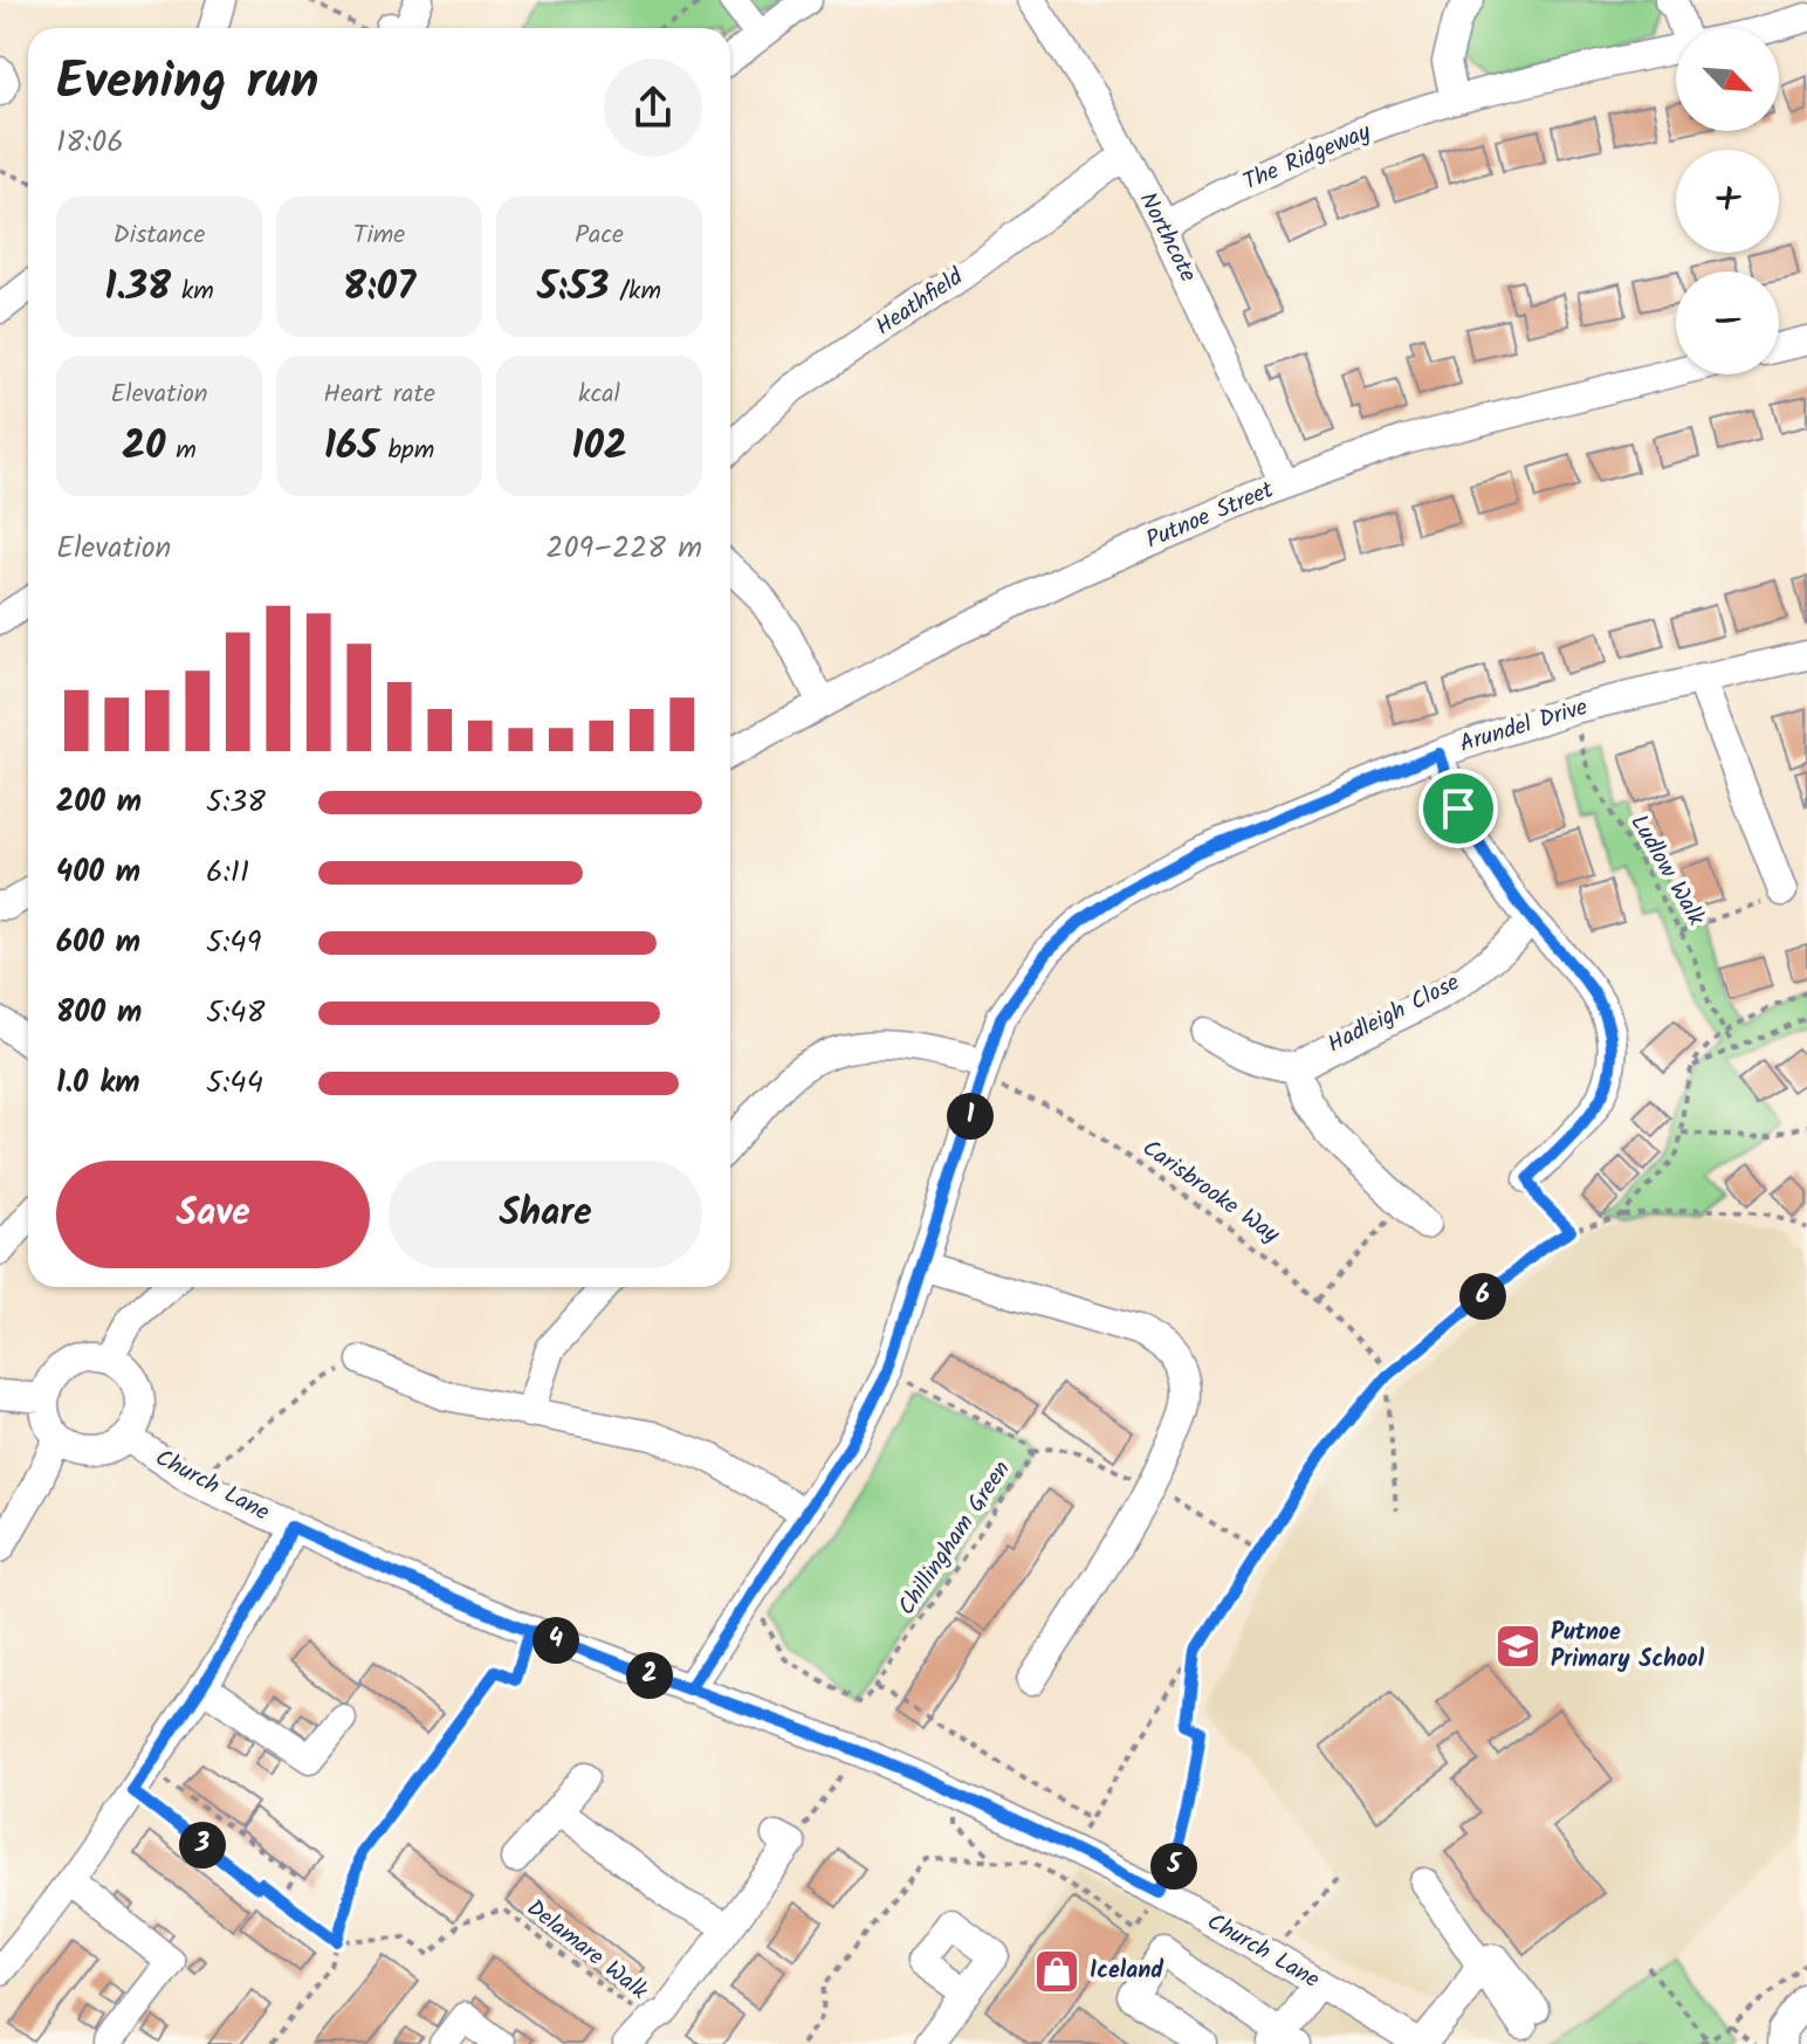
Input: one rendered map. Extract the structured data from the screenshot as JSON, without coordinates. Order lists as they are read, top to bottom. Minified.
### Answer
{"streets":{"street":["The Ridgeway","Northcote","Heathfield","Putnoe Street","Arundel Drive","Hadleigh Close","Church Lane"],"path":["Ludlow Walk","Carisbrooke Way","Chillingham Green","Delamare Walk"]},"crossings":[["The Ridgeway","Northcote"],["Northcote","Heathfield"],["Northcote","Putnoe Street"],["Arundel Drive","Ludlow Walk"],["Arundel Drive","Carisbrooke Way"],["Arundel Drive","Church Lane"],["Arundel Drive","Chillingham Green"]],"places":{"school or university":["Putnoe Primary School"],"shop":["Iceland"]},"north":"bottom right","page":{"map_buttons":["+","−"],"heading":["Evening run","18:06"],"stats":[["Distance","1.38 km"],["Time","8:07"],["Pace","5:53 /km"],["Elevation","20 m"],["Heart rate","165 bpm"],["kcal","102"]],"chart":["Elevation","209–228 m"],"list":[{"name":"200 m","note":"5:38"},{"name":"400 m","note":"6:11"},{"name":"600 m","note":"5:49"},{"name":"800 m","note":"5:48"},{"name":"1.0 km","note":"5:44"}],"pins":["1","6","4","2","3","5"],"buttons":["Save","Share"]}}
